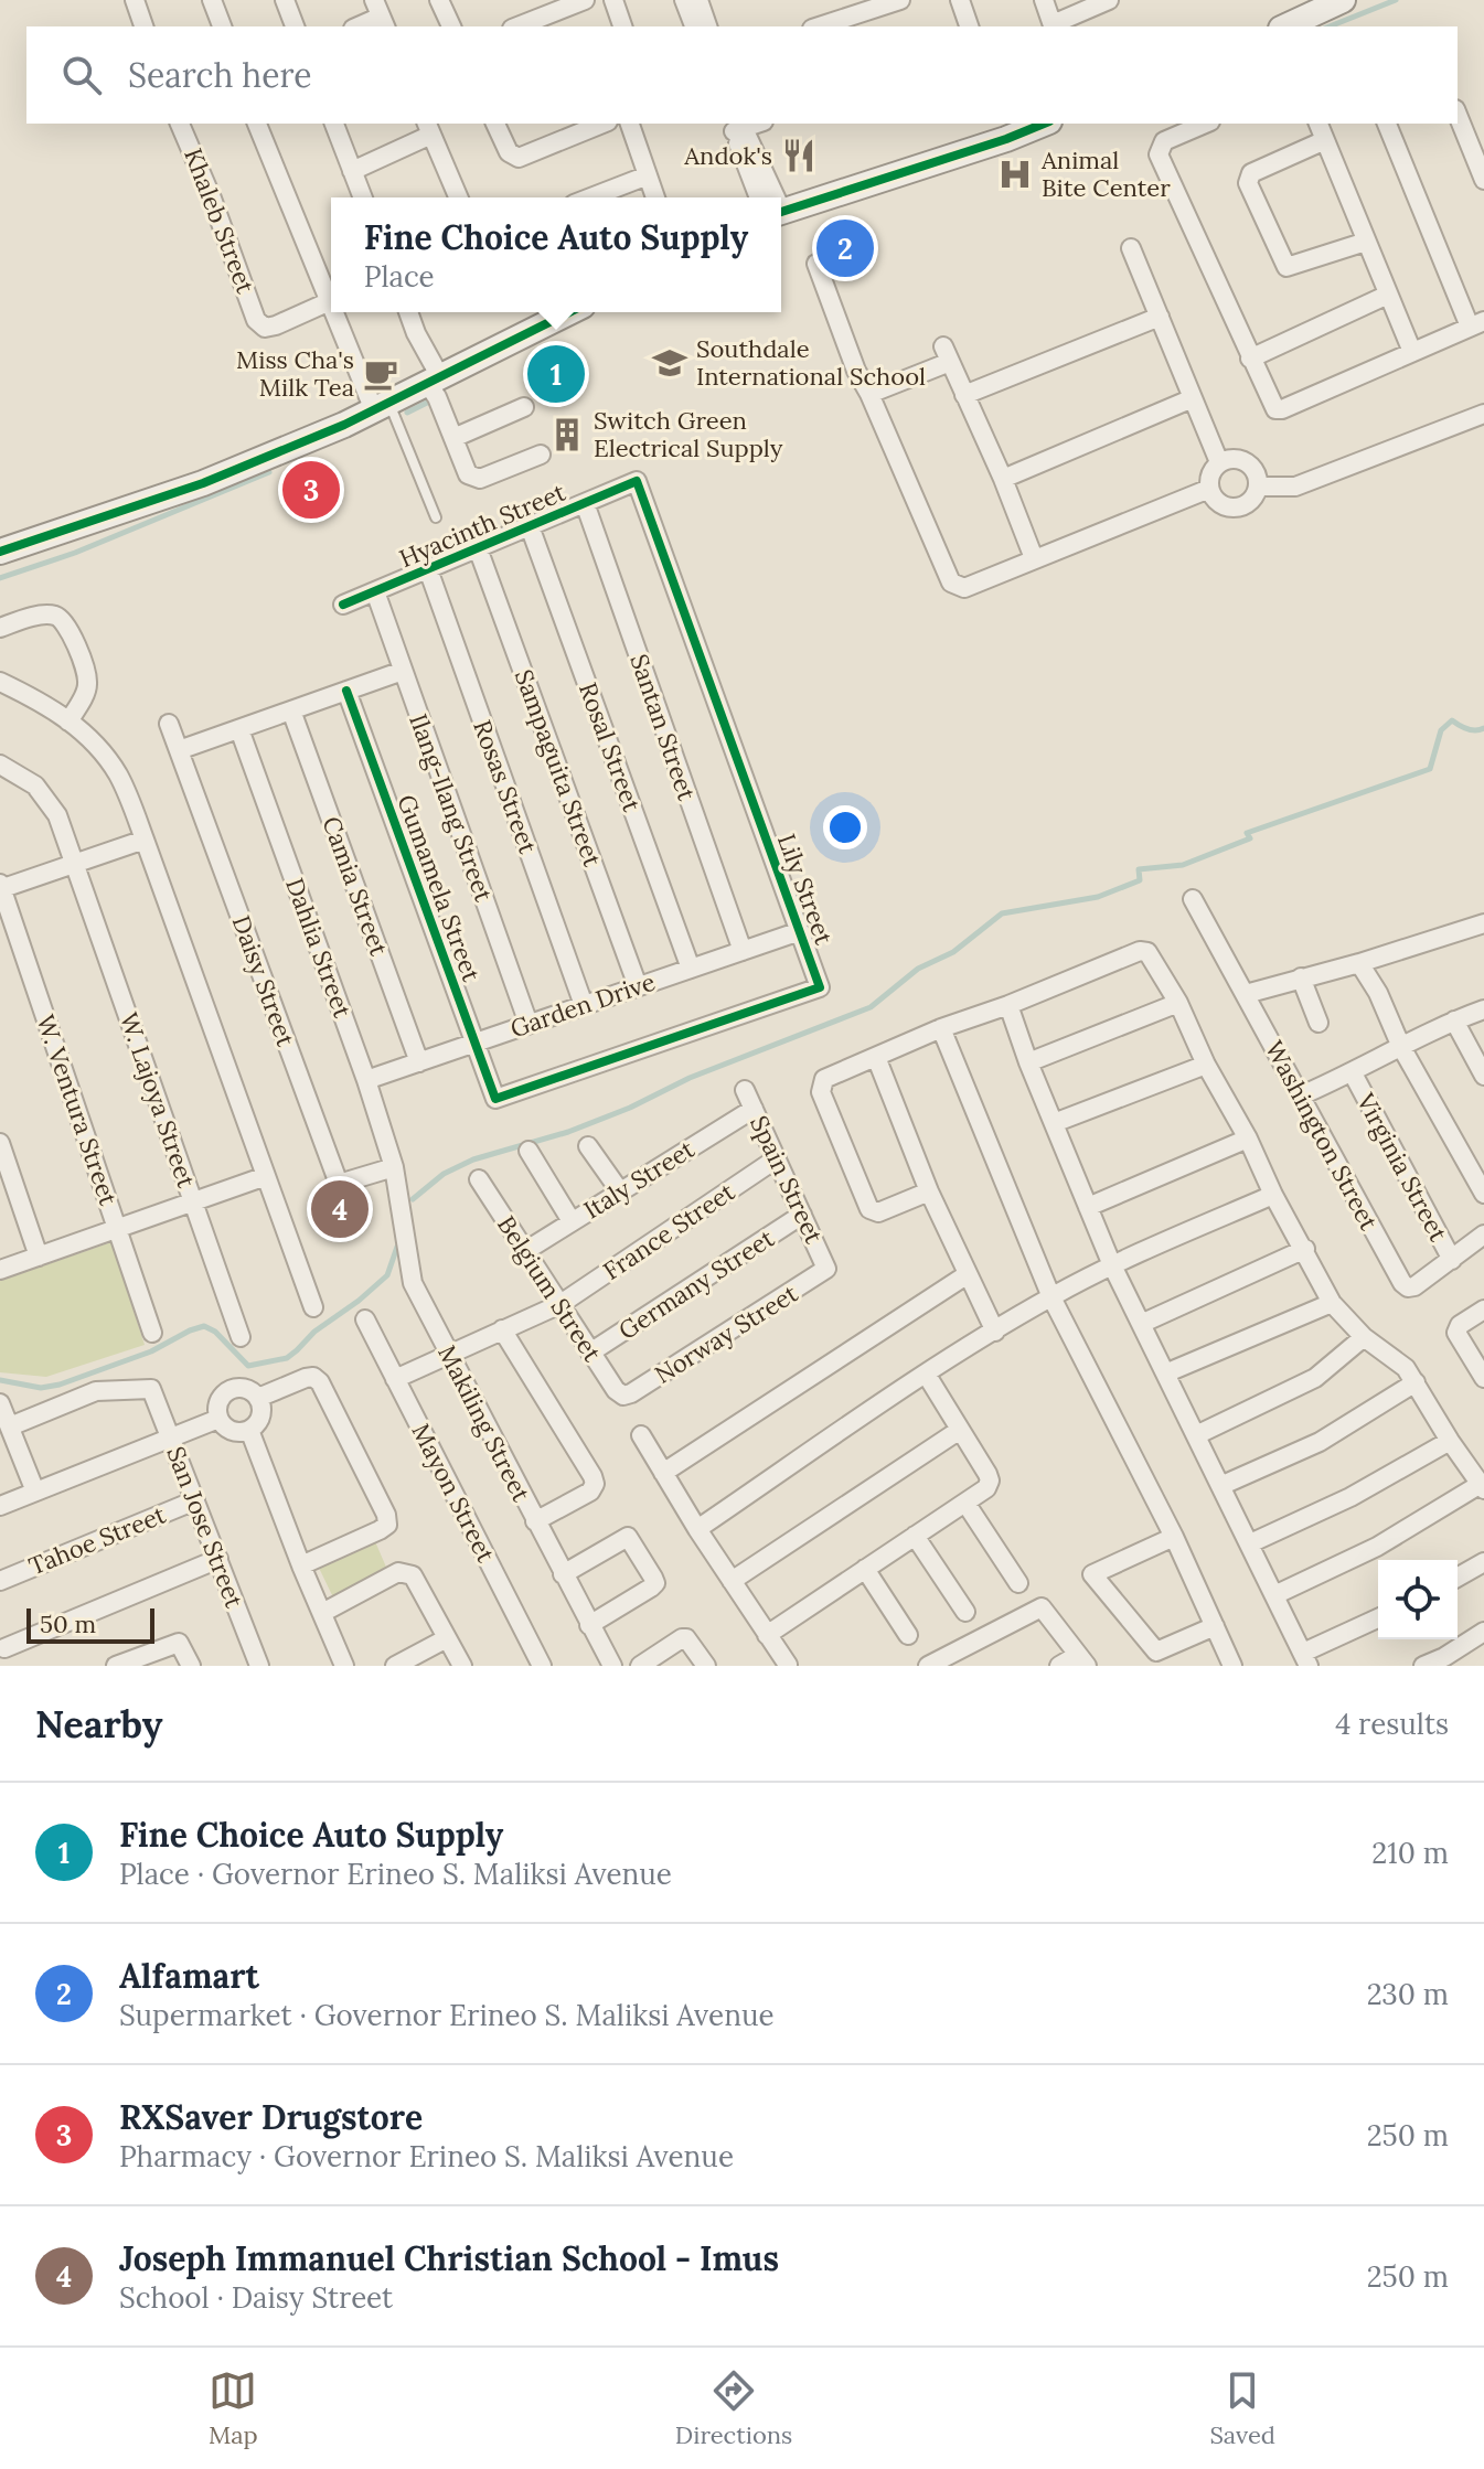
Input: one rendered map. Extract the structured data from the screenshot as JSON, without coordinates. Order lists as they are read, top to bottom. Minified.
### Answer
{"streets":{"street":["Khaleb Street","Hyacinth Street","Santan Street","Rosal Street","Sampaguita Street","Rosas Street","Ilang-Ilang Street","Camia Street","Gumamela Street","Lily Street","Dahlia Street","Daisy Street","Garden Drive","W. Lajoya Street","W. Ventura Street","Washington Street","Virginia Street","Italy Street","Spain Street","France Street","Germany Street","Belgium Street","Norway Street","Makiling Street","Mayon Street","San Jose Street","Tahoe Street"]},"crossings":[["Hyacinth Street","Santan Street"],["Hyacinth Street","Rosal Street"],["Hyacinth Street","Sampaguita Street"],["Hyacinth Street","Rosas Street"],["Hyacinth Street","Ilang-Ilang Street"],["Hyacinth Street","Lily Street"],["Santan Street","Garden Drive"],["Rosal Street","Garden Drive"],["Sampaguita Street","Garden Drive"],["Rosas Street","Garden Drive"],["Ilang-Ilang Street","Garden Drive"],["Camia Street","Garden Drive"],["Gumamela Street","Lily Street"],["Gumamela Street","Garden Drive"],["Lily Street","Garden Drive"],["Dahlia Street","Daisy Street"],["Dahlia Street","Garden Drive"],["Dahlia Street","Makiling Street"],["Daisy Street","Makiling Street"],["Washington Street","Virginia Street"],["Italy Street","Spain Street"],["Italy Street","Belgium Street"],["Spain Street","France Street"],["Spain Street","Germany Street"],["Spain Street","Norway Street"],["France Street","Belgium Street"],["France Street","Makiling Street"],["France Street","Mayon Street"],["Germany Street","Belgium Street"],["Belgium Street","Norway Street"],["San Jose Street","Tahoe Street"]],"places":{"restaurant":["Andok's"],"hospital":["Animal Bite Center"],"school or university":["Southdale International School"],"cafe":["Miss Cha's Milk Tea"],"building":["Switch Green Electrical Supply"]},"scale_bar":"50 m","page":{"search":"Search here","popup":["Fine Choice Auto Supply","Place"],"pins":["2","1","3","4"],"scale":"50 m","heading":["Nearby","4 results"],"list":[{"mark":"1","name":"Fine Choice Auto Supply","note":"Place · Governor Erineo S. Maliksi Avenue","value":"210 m"},{"mark":"2","name":"Alfamart","note":"Supermarket · Governor Erineo S. Maliksi Avenue","value":"230 m"},{"mark":"3","name":"RXSaver Drugstore","note":"Pharmacy · Governor Erineo S. Maliksi Avenue","value":"250 m"},{"mark":"4","name":"Joseph Immanuel Christian School - Imus","note":"School · Daisy Street","value":"250 m"}],"nav":["Map","Directions","Saved"]}}
